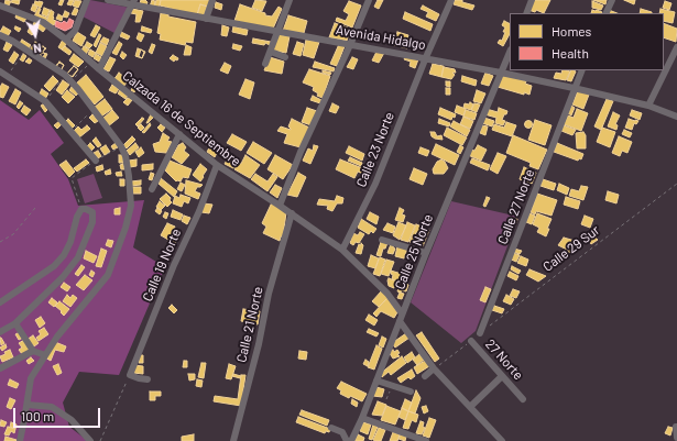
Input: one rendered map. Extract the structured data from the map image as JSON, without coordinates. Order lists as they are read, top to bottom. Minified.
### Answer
{"streets":{"street":["Avenida Hidalgo","Calzada 16 de Septiembre","Calle 23 Norte","Calle 27 Norte","Calle 25 Norte","Calle 19 Norte","Calle 21 Norte","27 Norte"],"path":["Calle 29 Sur"]},"crossings":[["Avenida Hidalgo","Calle 23 Norte"],["Avenida Hidalgo","Calle 27 Norte"],["Avenida Hidalgo","Calle 25 Norte"],["Calzada 16 de Septiembre","Calle 23 Norte"],["Calzada 16 de Septiembre","Calle 25 Norte"],["Calzada 16 de Septiembre","Calle 19 Norte"],["Calzada 16 de Septiembre","Calle 21 Norte"],["Calzada 16 de Septiembre","27 Norte"],["Calle 27 Norte","Calle 29 Sur"]],"legend":["Homes","Health"],"scale_bar":"100 m","north":"bottom"}
